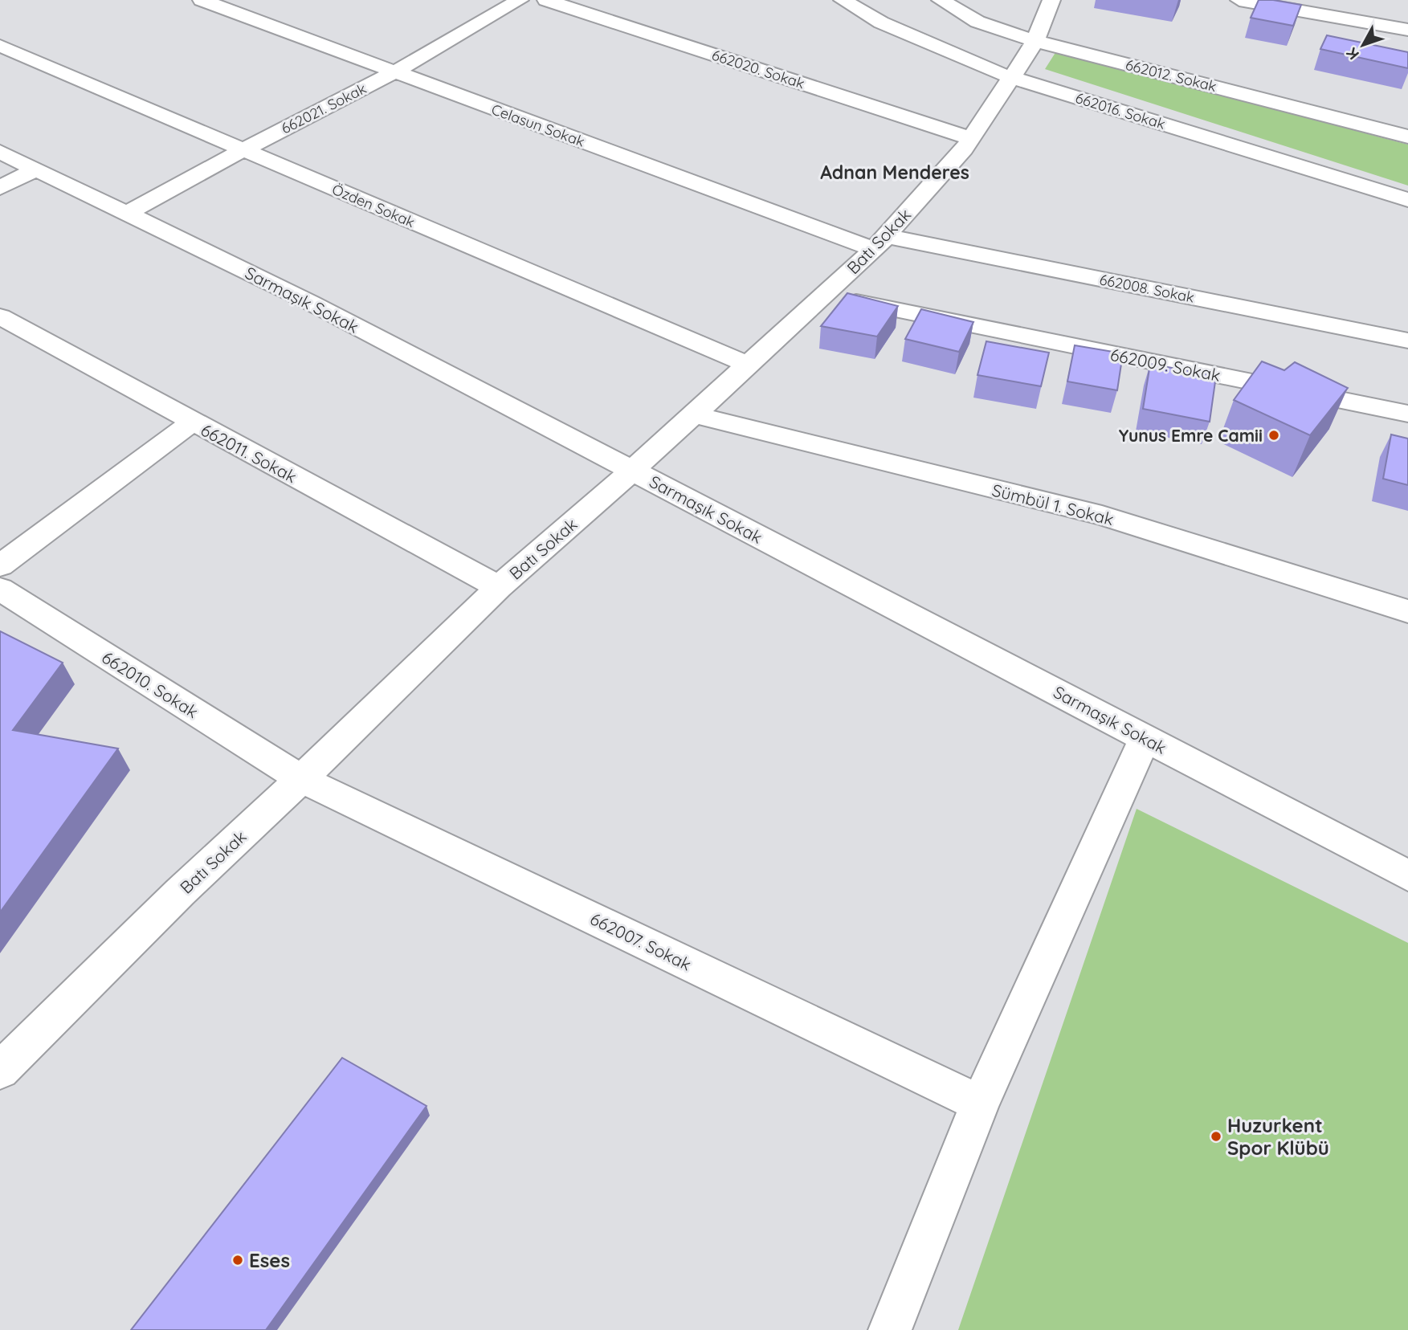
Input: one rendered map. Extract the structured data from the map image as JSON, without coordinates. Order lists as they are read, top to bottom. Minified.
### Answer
{"streets":{"street":["662020. Sokak","662012. Sokak","662021. Sokak","662016. Sokak","Celasun Sokak","Özden Sokak","Batı Sokak","662008. Sokak","Sarmaşık Sokak","662009. Sokak","662011. Sokak","Sümbül 1. Sokak","662010. Sokak","662007. Sokak"]},"crossings":[["662020. Sokak","Batı Sokak"],["662012. Sokak","Batı Sokak"],["662021. Sokak","Celasun Sokak"],["662021. Sokak","Özden Sokak"],["662021. Sokak","Sarmaşık Sokak"],["662016. Sokak","Batı Sokak"],["Celasun Sokak","Batı Sokak"],["Celasun Sokak","662008. Sokak"],["Özden Sokak","Batı Sokak"],["Batı Sokak","662008. Sokak"],["Batı Sokak","Sarmaşık Sokak"],["Batı Sokak","662009. Sokak"],["Batı Sokak","662011. Sokak"],["Batı Sokak","Sümbül 1. Sokak"],["Batı Sokak","662010. Sokak"],["Batı Sokak","662007. Sokak"],["662010. Sokak","662007. Sokak"]],"districts":["Adnan Menderes"],"places":["Yunus Emre Camii","Huzurkent Spor Klübü","Eses"],"north":"bottom left"}
